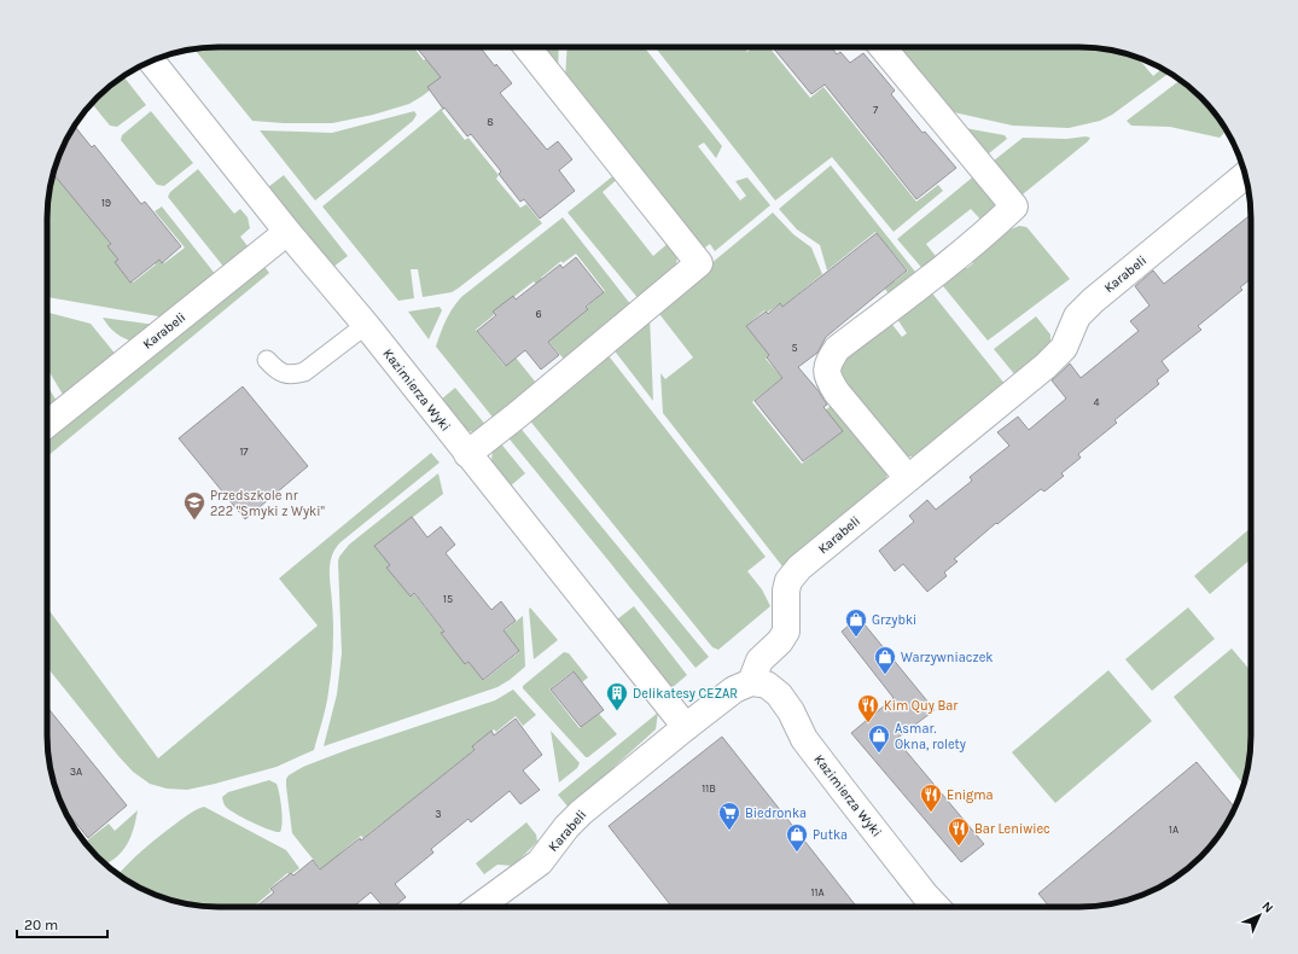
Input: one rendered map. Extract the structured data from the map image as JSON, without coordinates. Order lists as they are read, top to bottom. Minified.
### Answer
{"streets":{"street":["Karabeli","Kazimierza Wyki"]},"crossings":[["Karabeli","Kazimierza Wyki"]],"places":{"school or university":["Przedszkole nr 222 \"Smyki z Wyki\""],"shop":["Grzybki","Warzywniaczek","Asmar. Okna, rolety","Putka"],"building":["Delikatesy CEZAR"],"restaurant":["Kim Quy Bar","Enigma","Bar Leniwiec"],"supermarket":["Biedronka"]},"house_numbers":["7","8","19","6","5","4","17","15","3A","11B","3","1A","11A"],"scale_bar":"20 m","north":"top right"}
